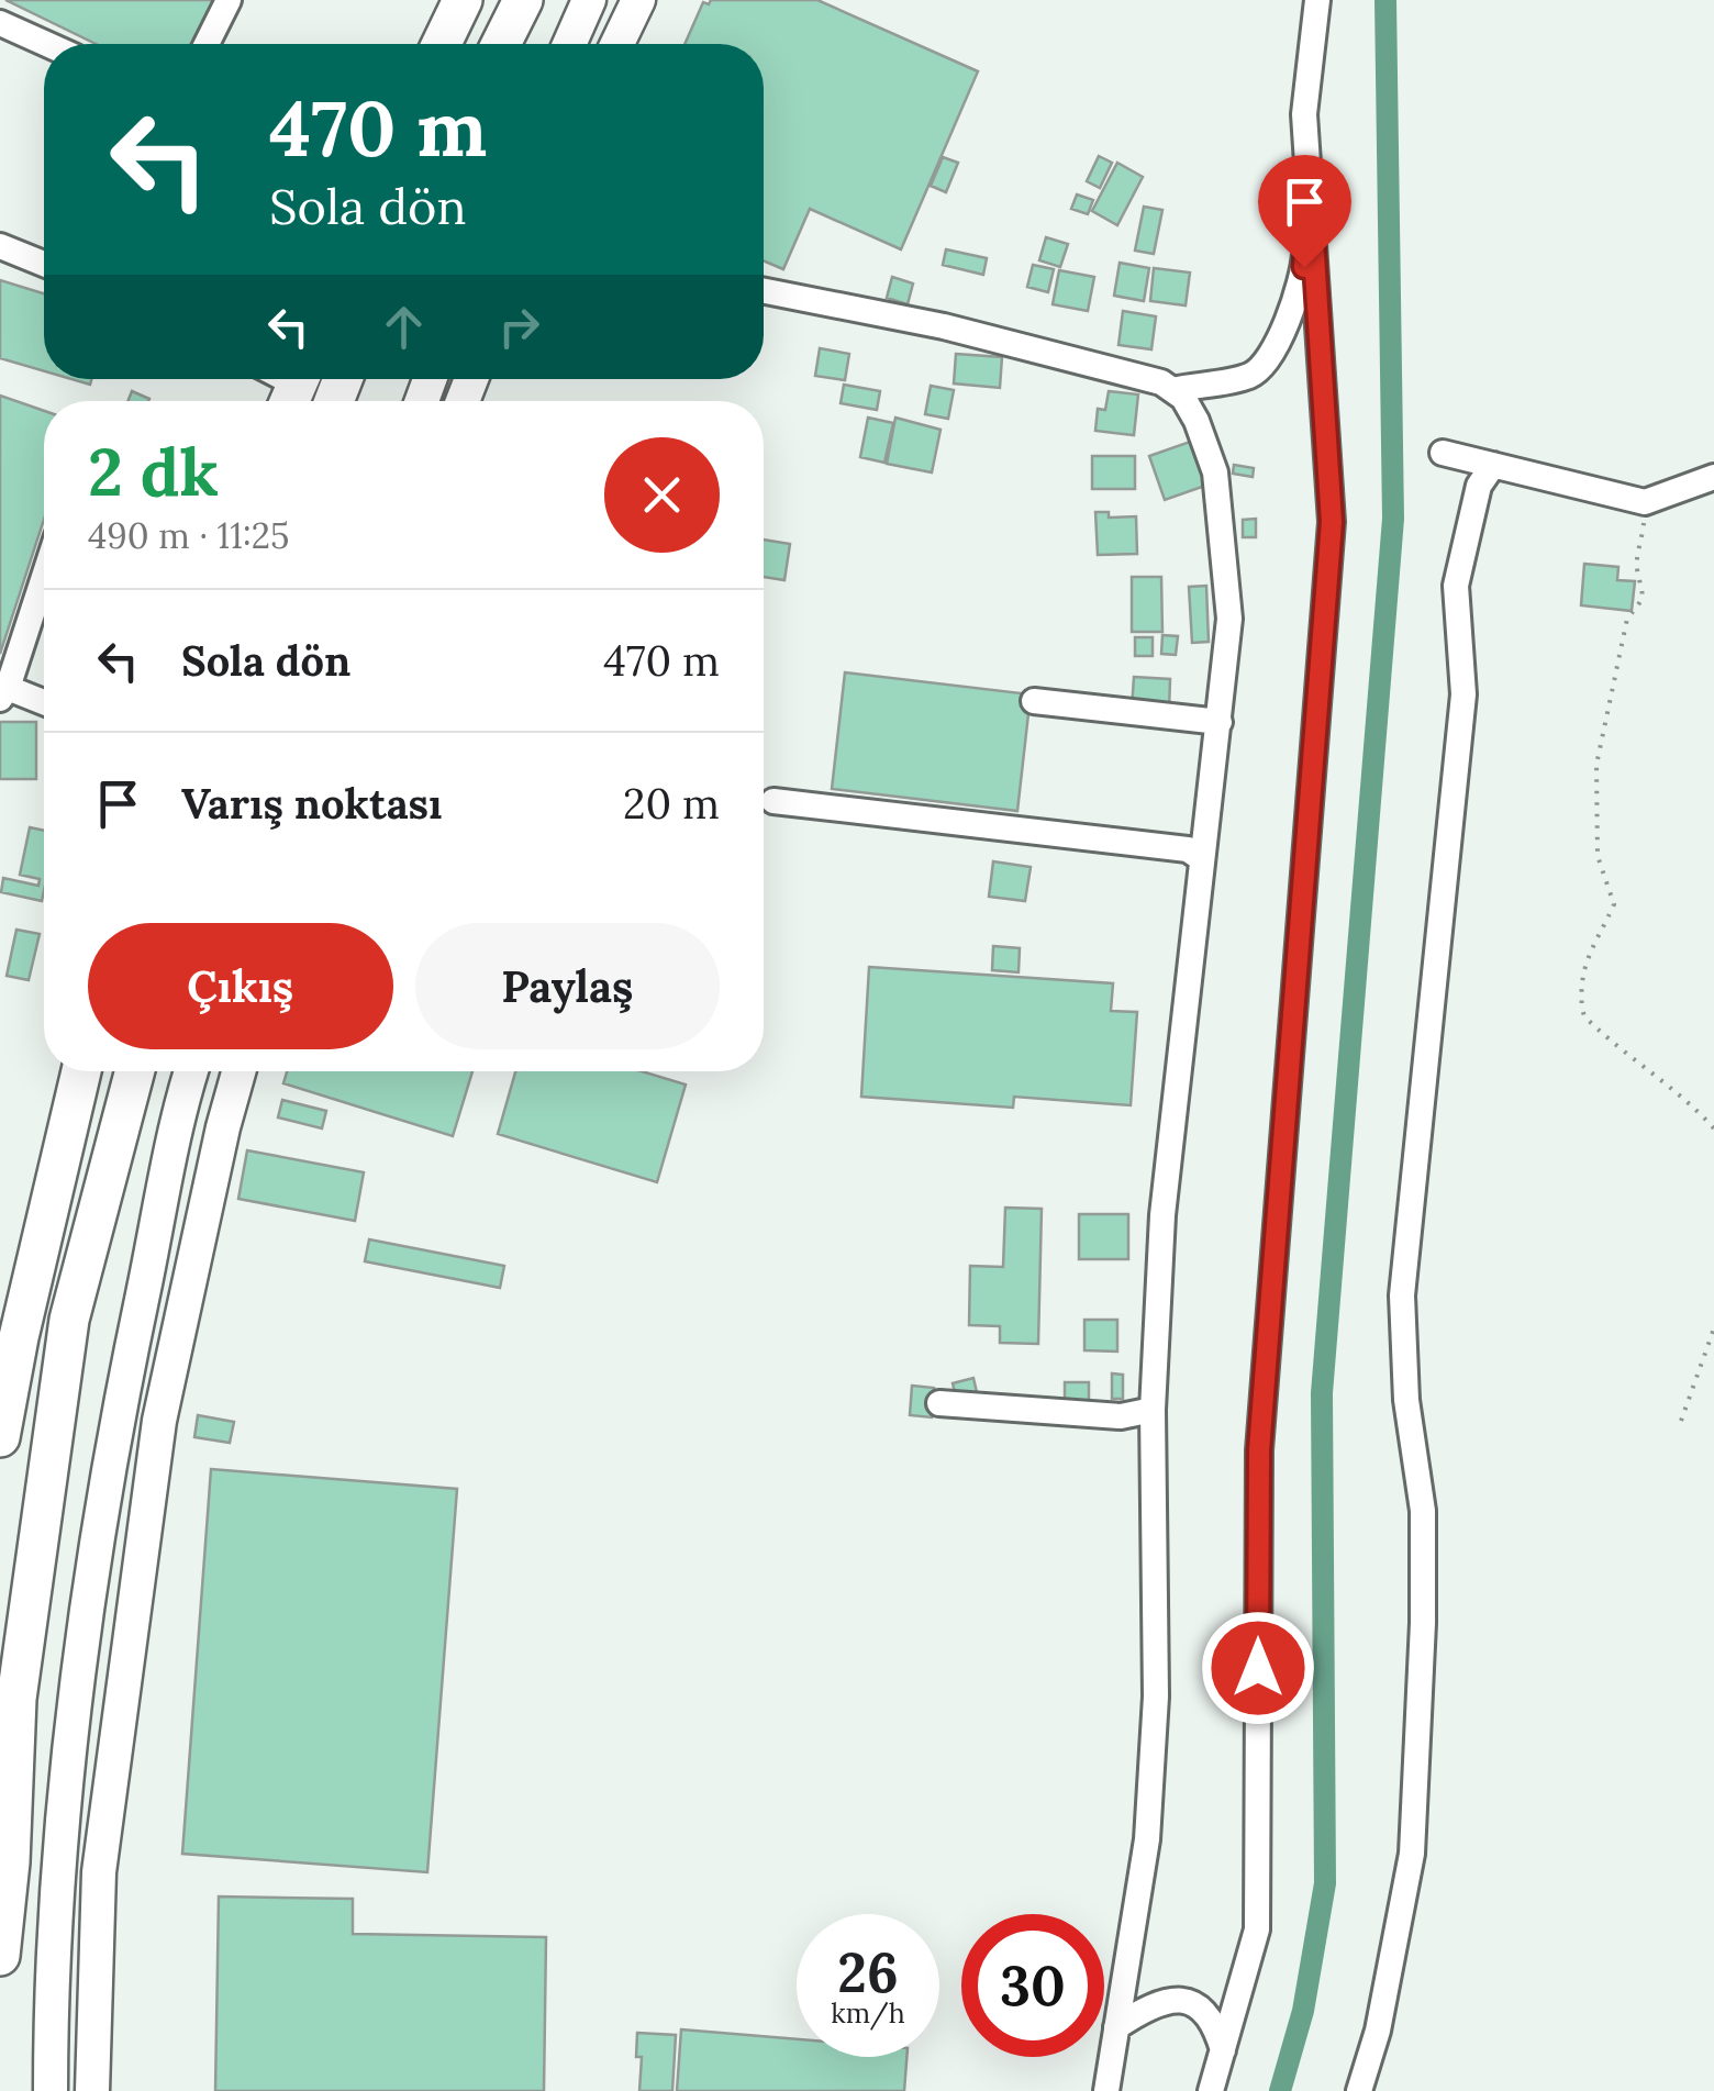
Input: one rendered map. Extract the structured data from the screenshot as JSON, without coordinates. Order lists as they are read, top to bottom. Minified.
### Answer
{"page":{"turn":["470 m","Sola dön"],"heading":["2 dk","490 m · 11:25"],"list":[{"name":"Sola dön","value":"470 m"},{"name":"Varış noktası","value":"20 m"}],"buttons":["Çıkış","Paylaş"],"speed":"26 km/h","limit":"30"}}
